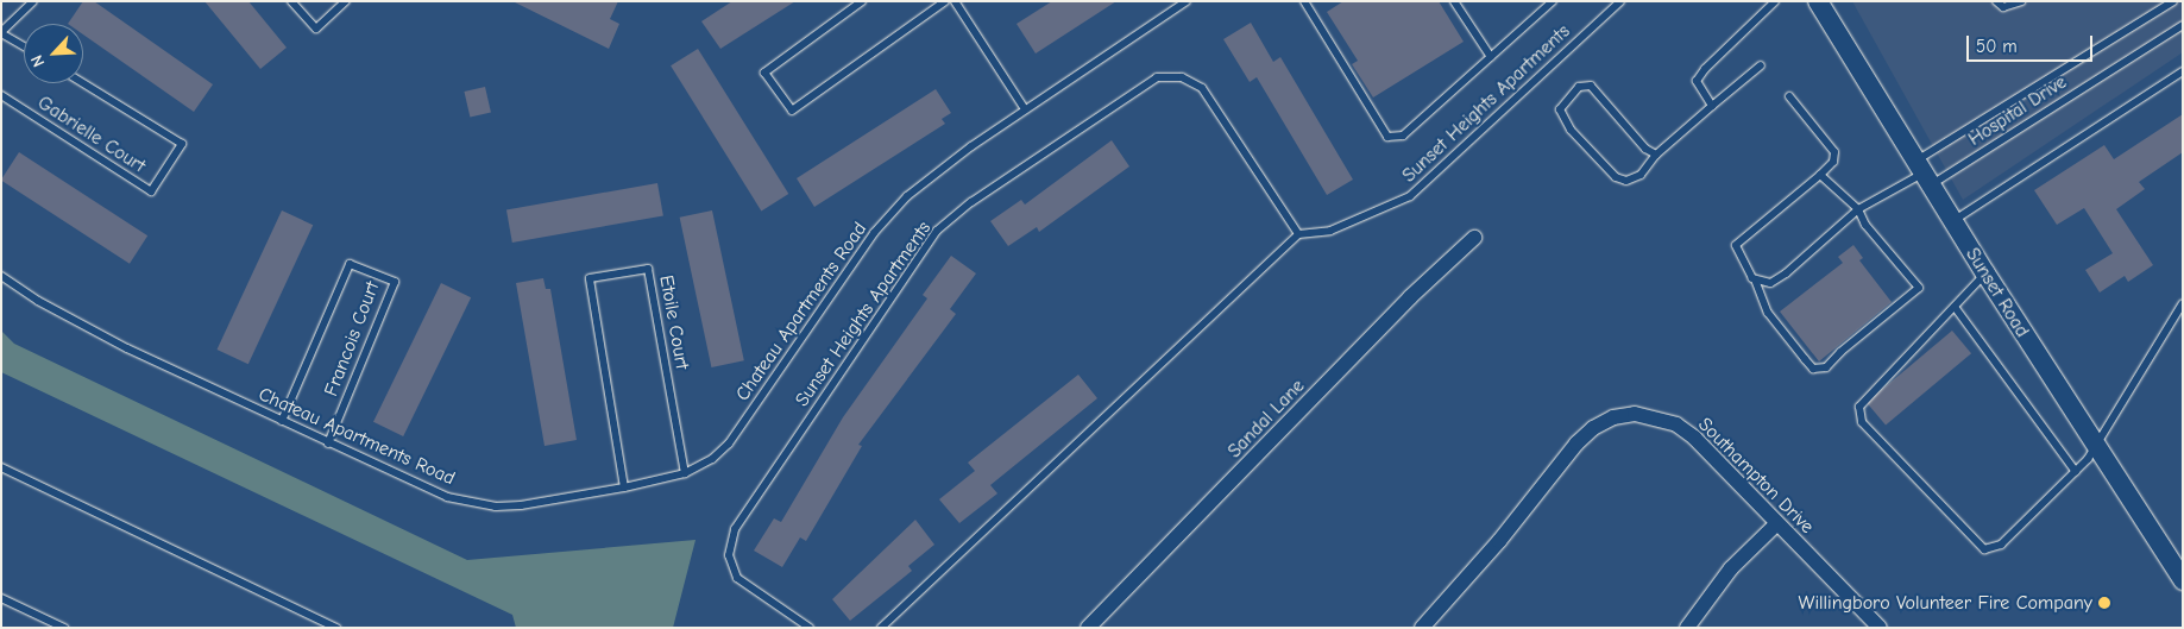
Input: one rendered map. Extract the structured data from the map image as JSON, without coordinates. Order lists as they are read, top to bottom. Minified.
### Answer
{"streets":{"street":["Sunset Road","Sandal Lane","Southampton Drive"],"lane":["Sunset Heights Apartments","Hospital Drive","Gabrielle Court","Chateau Apartments Road","Etoile Court","Francois Court"]},"crossings":[["Hospital Drive","Sunset Road"],["Chateau Apartments Road","Etoile Court"],["Chateau Apartments Road","Francois Court"]],"places":["Willingboro Volunteer Fire Company"],"scale_bar":"50 m","north":"bottom left"}
